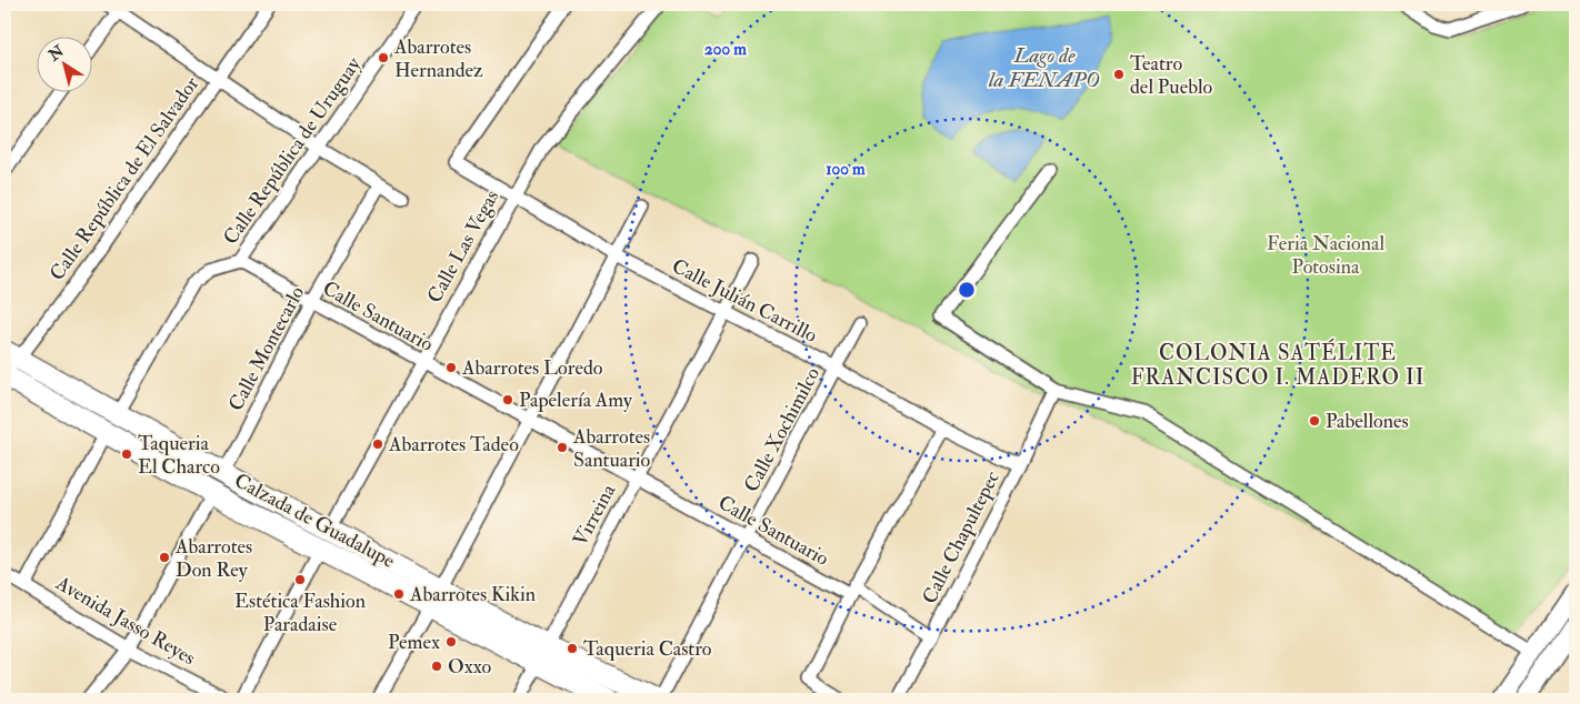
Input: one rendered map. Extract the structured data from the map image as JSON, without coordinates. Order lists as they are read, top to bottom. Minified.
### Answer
{"streets":{"main road":["Calzada de Guadalupe"],"street":["Calle República de Uruguay","Calle República de El Salvador","Calle Las Vegas","Calle Julián Carrillo","Calle Santuario","Calle Montecarlo","Calle Xochimilco","Virreina","Calle Chapultepec","Avenida Jasso Reyes"]},"crossings":[["Calle República de Uruguay","Calle Santuario"],["Calle República de Uruguay","Calzada de Guadalupe"],["Calle República de El Salvador","Calzada de Guadalupe"],["Calle Las Vegas","Calle Julián Carrillo"],["Calle Las Vegas","Calle Santuario"],["Calle Las Vegas","Calzada de Guadalupe"],["Calle Julián Carrillo","Calle Xochimilco"],["Calle Julián Carrillo","Virreina"],["Calle Julián Carrillo","Calle Chapultepec"],["Calle Santuario","Calle Montecarlo"],["Calle Santuario","Calle Xochimilco"],["Calle Santuario","Virreina"],["Calle Santuario","Calle Chapultepec"],["Calle Montecarlo","Calzada de Guadalupe"],["Calle Xochimilco","Calzada de Guadalupe"],["Virreina","Calzada de Guadalupe"]],"districts":["COLONIA SATÉLITE FRANCISCO I. MADERO II"],"water":["Lago de la FENAPO"],"parks":["Feria Nacional Potosina"],"places":["Abarrotes Hernandez","Teatro del Pueblo","Abarrotes Loredo","Papelería Amy","Pabellones","Abarrotes Tadeo","Abarrotes Santuario","Taqueria El Charco","Abarrotes Don Rey","Estética Fashion Paradaise","Abarrotes Kikin","Pemex","Taqueria Castro","Oxxo"],"north":"top left","rings":["200 m","100 m"]}
